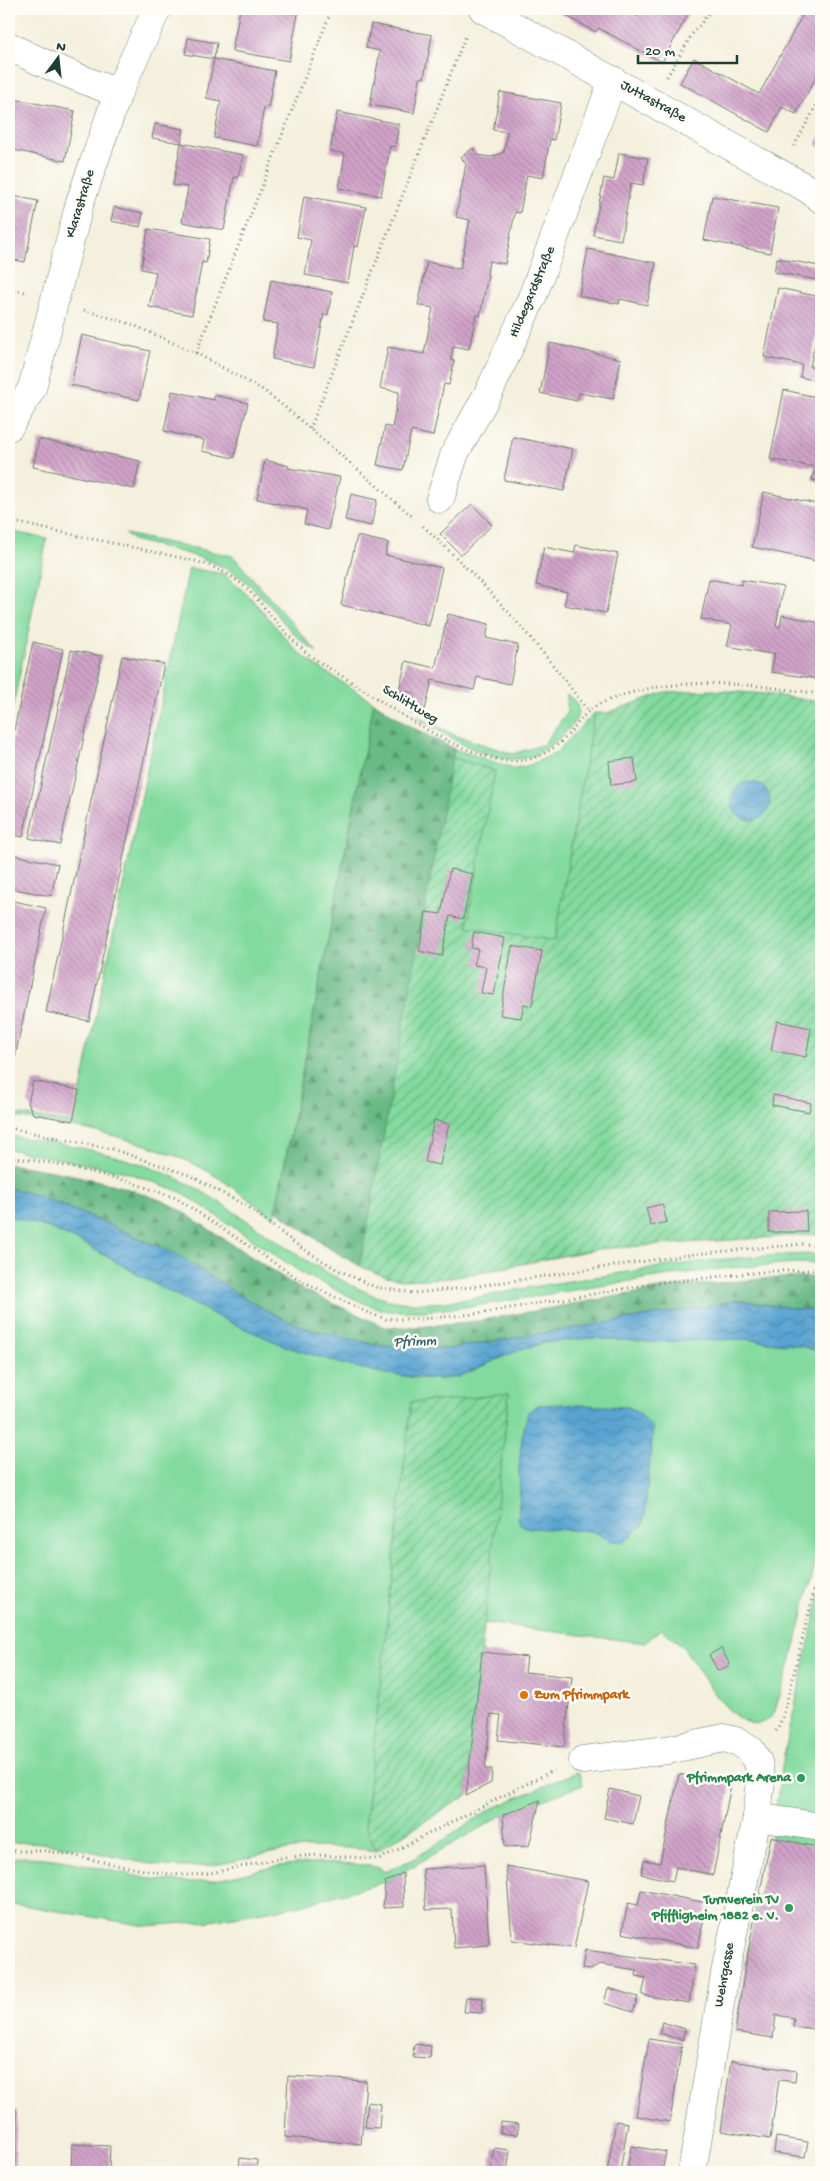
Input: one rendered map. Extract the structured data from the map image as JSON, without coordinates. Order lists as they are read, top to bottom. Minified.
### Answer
{"streets":{"street":["Juttastraße","Klarastraße","Hildegardstraße","Wehrgasse"],"path":["Schlittweg"]},"crossings":[["Juttastraße","Hildegardstraße"]],"water":["Pfrimm"],"places":["Zum Pfrimmpark","Pfrimmpark Arena","Turnverein TV Pfiffligheim 1882 e. V."],"scale_bar":"20 m","north":"top"}
